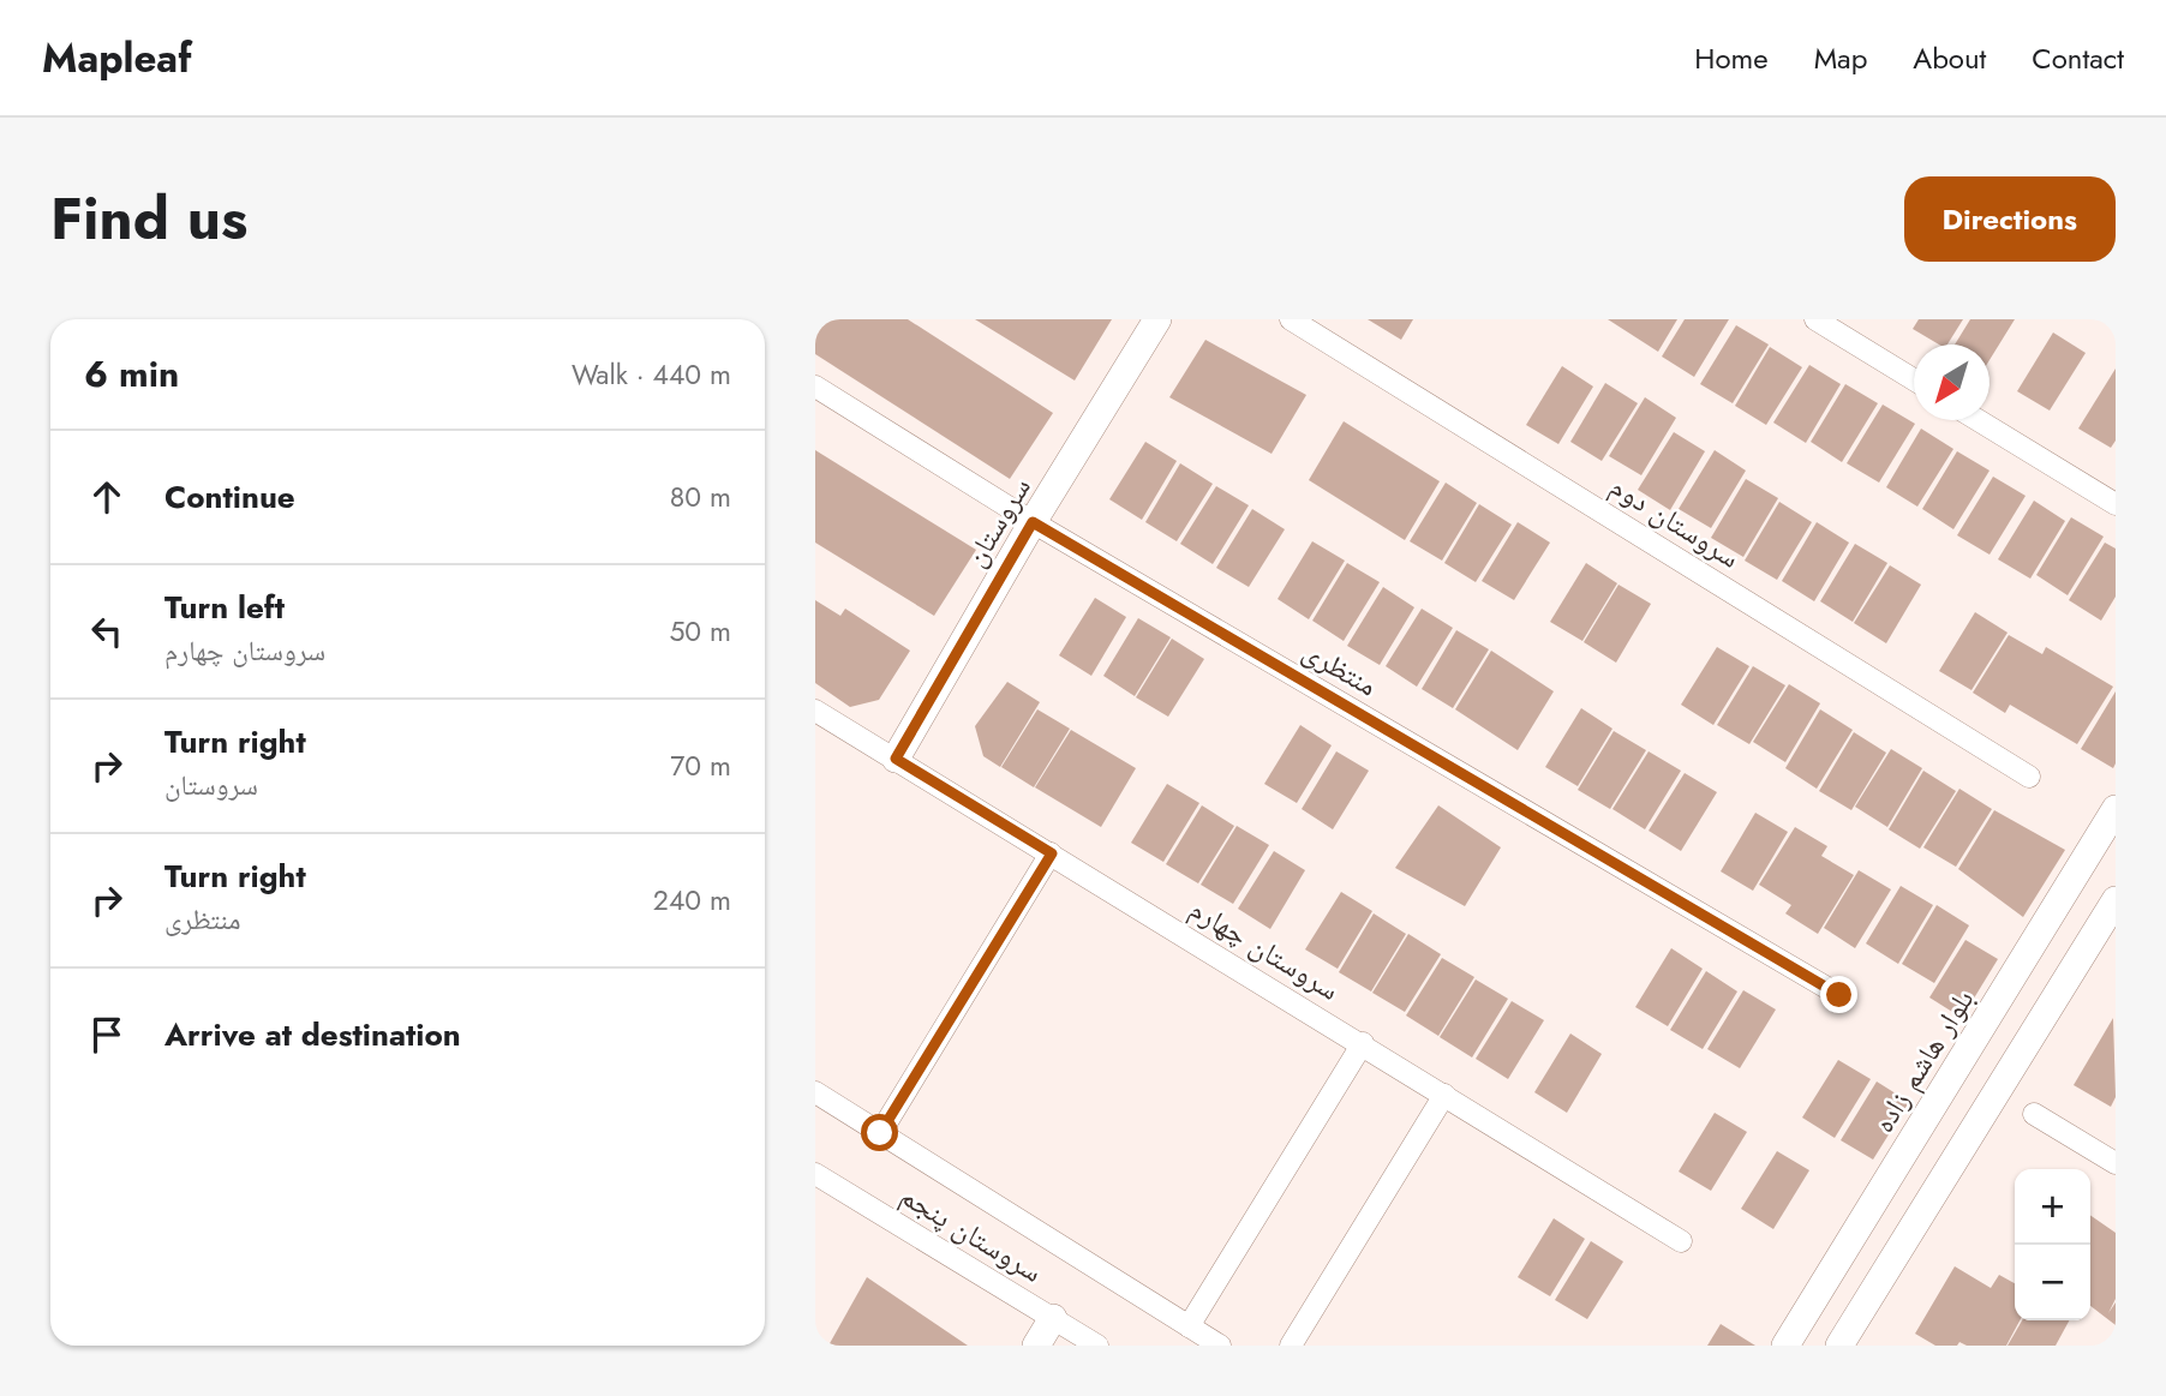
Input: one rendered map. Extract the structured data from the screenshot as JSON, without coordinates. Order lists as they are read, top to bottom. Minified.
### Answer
{"streets":{"street":["سروستان","سروستان دوم","منتظری","سروستان چهارم","بلوار هاشم زاده","سروستان پنجم"]},"crossings":[["سروستان","منتظری"],["سروستان","سروستان چهارم"]],"north":"bottom left","page":{"header":"Mapleaf","nav":["Home","Map","About","Contact"],"title":"Find us","buttons":"Directions","heading":["6 min","Walk · 440 m"],"list":[["Continue","80 m"],["Turn left","سروستان چهارم","50 m"],["Turn right","سروستان","70 m"],["Turn right","منتظری","240 m"],"Arrive at destination"],"map_buttons":["+","−"]}}
